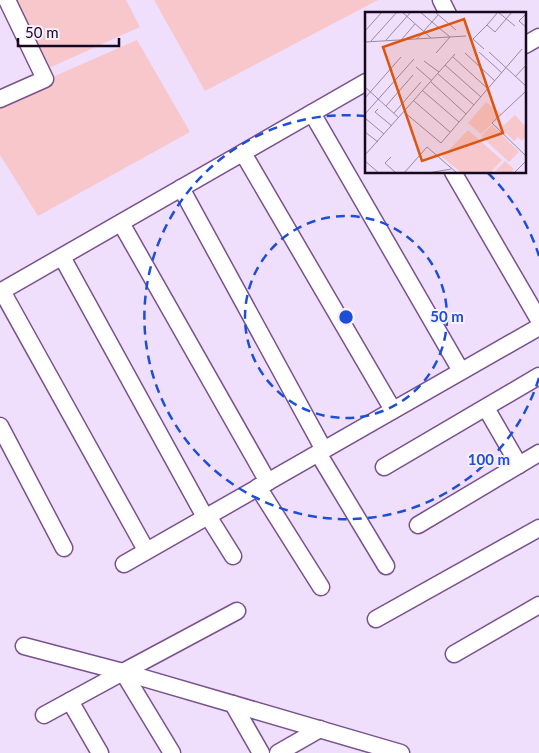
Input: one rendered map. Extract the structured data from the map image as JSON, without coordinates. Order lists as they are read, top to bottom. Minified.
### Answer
{"scale_bar":"50 m","rings":["50 m","100 m"]}
